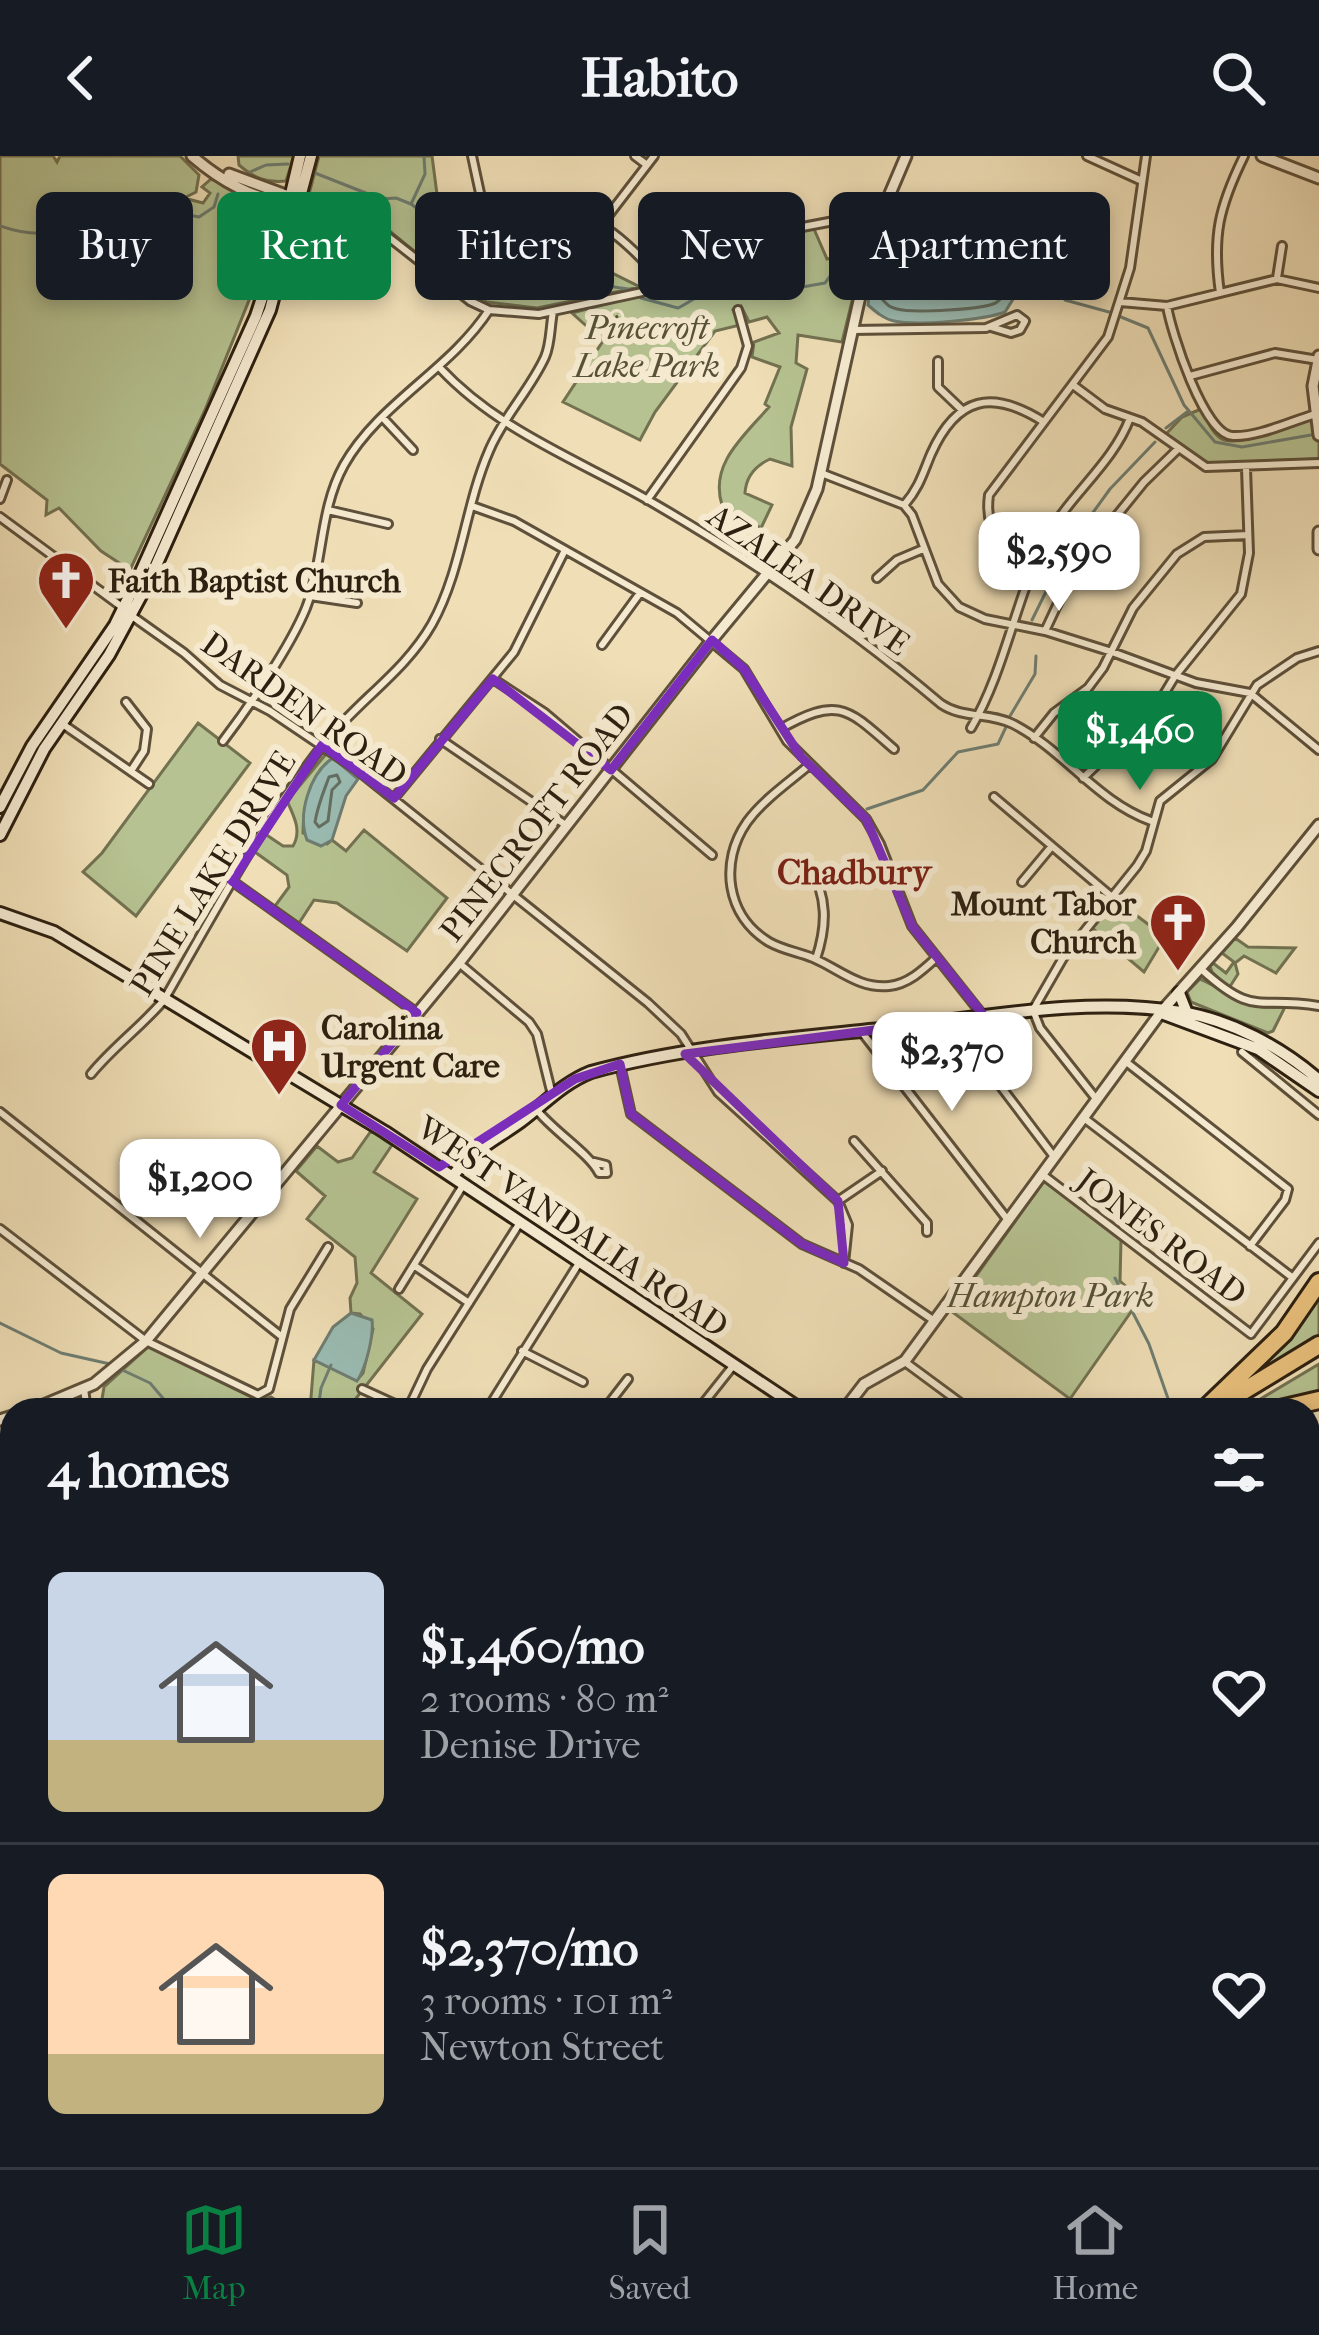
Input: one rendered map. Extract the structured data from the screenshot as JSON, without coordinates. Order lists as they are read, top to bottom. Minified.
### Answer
{"streets":{"main road":["WEST VANDALIA ROAD"],"street":["AZALEA DRIVE","DARDEN ROAD","PINECROFT ROAD","PINE LAKE DRIVE","JONES ROAD"]},"crossings":[["AZALEA DRIVE","PINECROFT ROAD"],["AZALEA DRIVE","PINE LAKE DRIVE"],["DARDEN ROAD","PINECROFT ROAD"],["DARDEN ROAD","PINE LAKE DRIVE"],["PINECROFT ROAD","WEST VANDALIA ROAD"],["PINE LAKE DRIVE","WEST VANDALIA ROAD"]],"districts":["Chadbury"],"parks":["Pinecroft Lake Park","Hampton Park"],"places":{"church":["Faith Baptist Church","Mount Tabor Church"],"hospital":["Carolina Urgent Care"]},"page":{"header":"Habito","chip":["Buy","Rent","Filters","New","Apartment"],"price":["$2,590","$1,460","$2,370","$1,200"],"heading":"4 homes","list":[{"name":"$1,460/mo","note":"2 rooms · 80 m² · Denise Drive"},{"name":"$2,370/mo","note":"3 rooms · 101 m² · Newton Street"}],"tabs":["Map","Saved","Home"]}}
